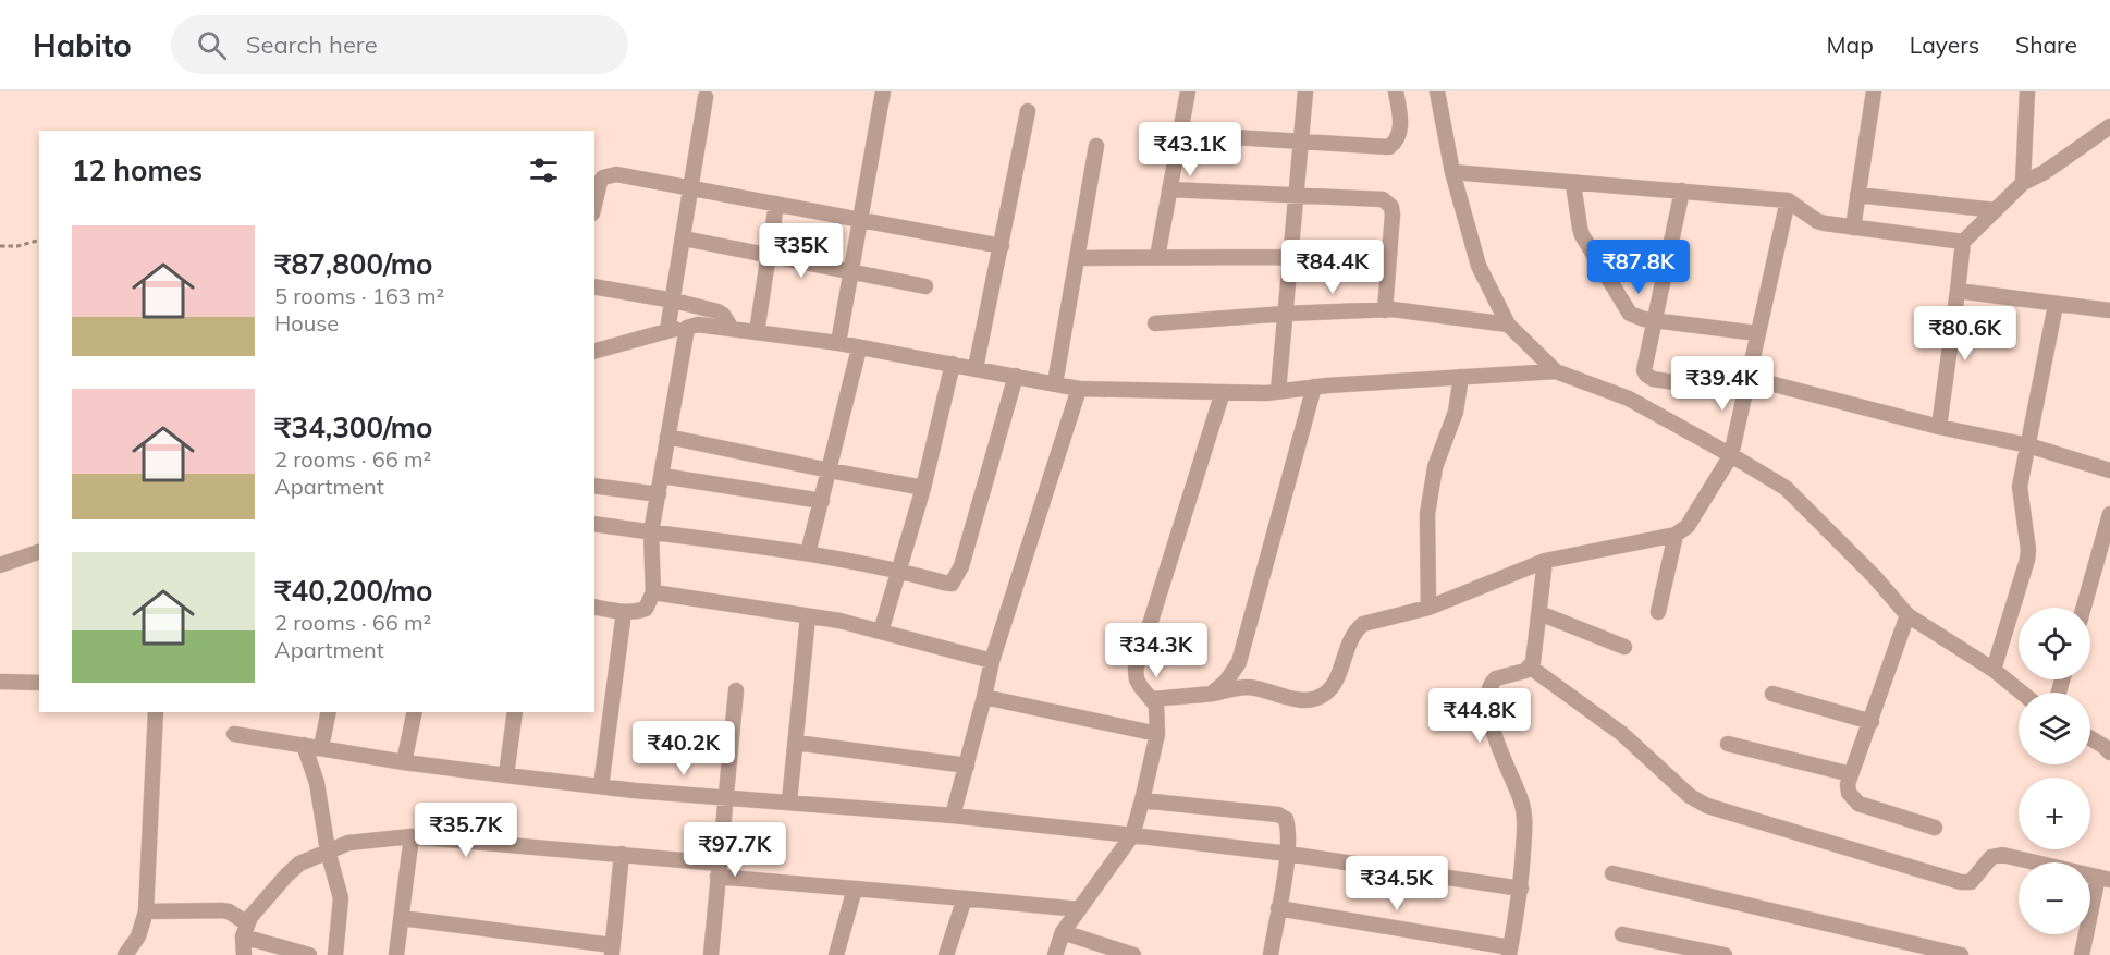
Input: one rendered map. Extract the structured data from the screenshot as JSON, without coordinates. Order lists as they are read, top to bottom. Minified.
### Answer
{"page":{"header":"Habito","search":"Search here","nav":["Map","Layers","Share"],"price":["₹43.1K","₹35K","₹84.4K","₹87.8K","₹80.6K","₹39.4K","₹34.3K","₹44.8K","₹40.2K","₹35.7K","₹97.7K","₹34.5K"],"heading":"12 homes","list":[{"name":"₹87,800/mo","note":"5 rooms · 163 m² · House"},{"name":"₹34,300/mo","note":"2 rooms · 66 m² · Apartment"},{"name":"₹40,200/mo","note":"2 rooms · 66 m² · Apartment"}],"map_buttons":["+","−"]}}
